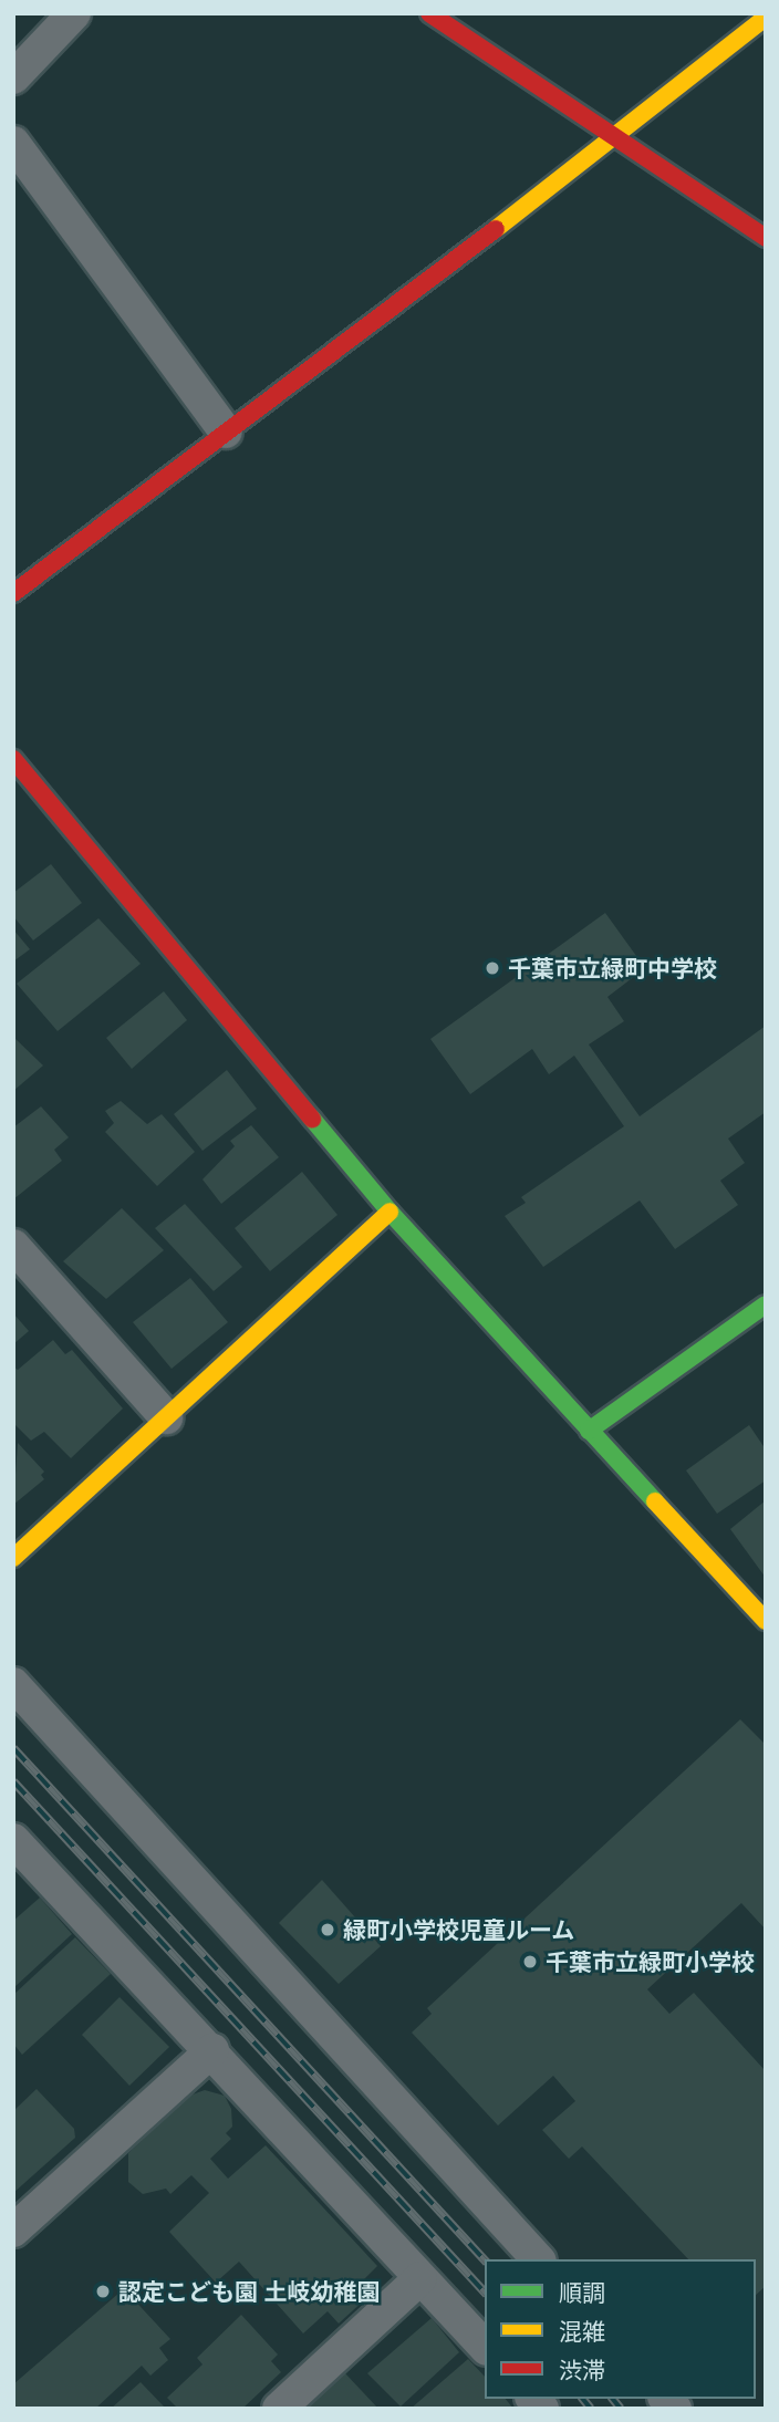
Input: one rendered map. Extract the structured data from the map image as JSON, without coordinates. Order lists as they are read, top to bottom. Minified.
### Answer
{"places":["千葉市立緑町中学校","緑町小学校児童ルーム","千葉市立緑町小学校","認定こども園 土岐幼稚園"],"legend":["順調","混雑","渋滞"]}
